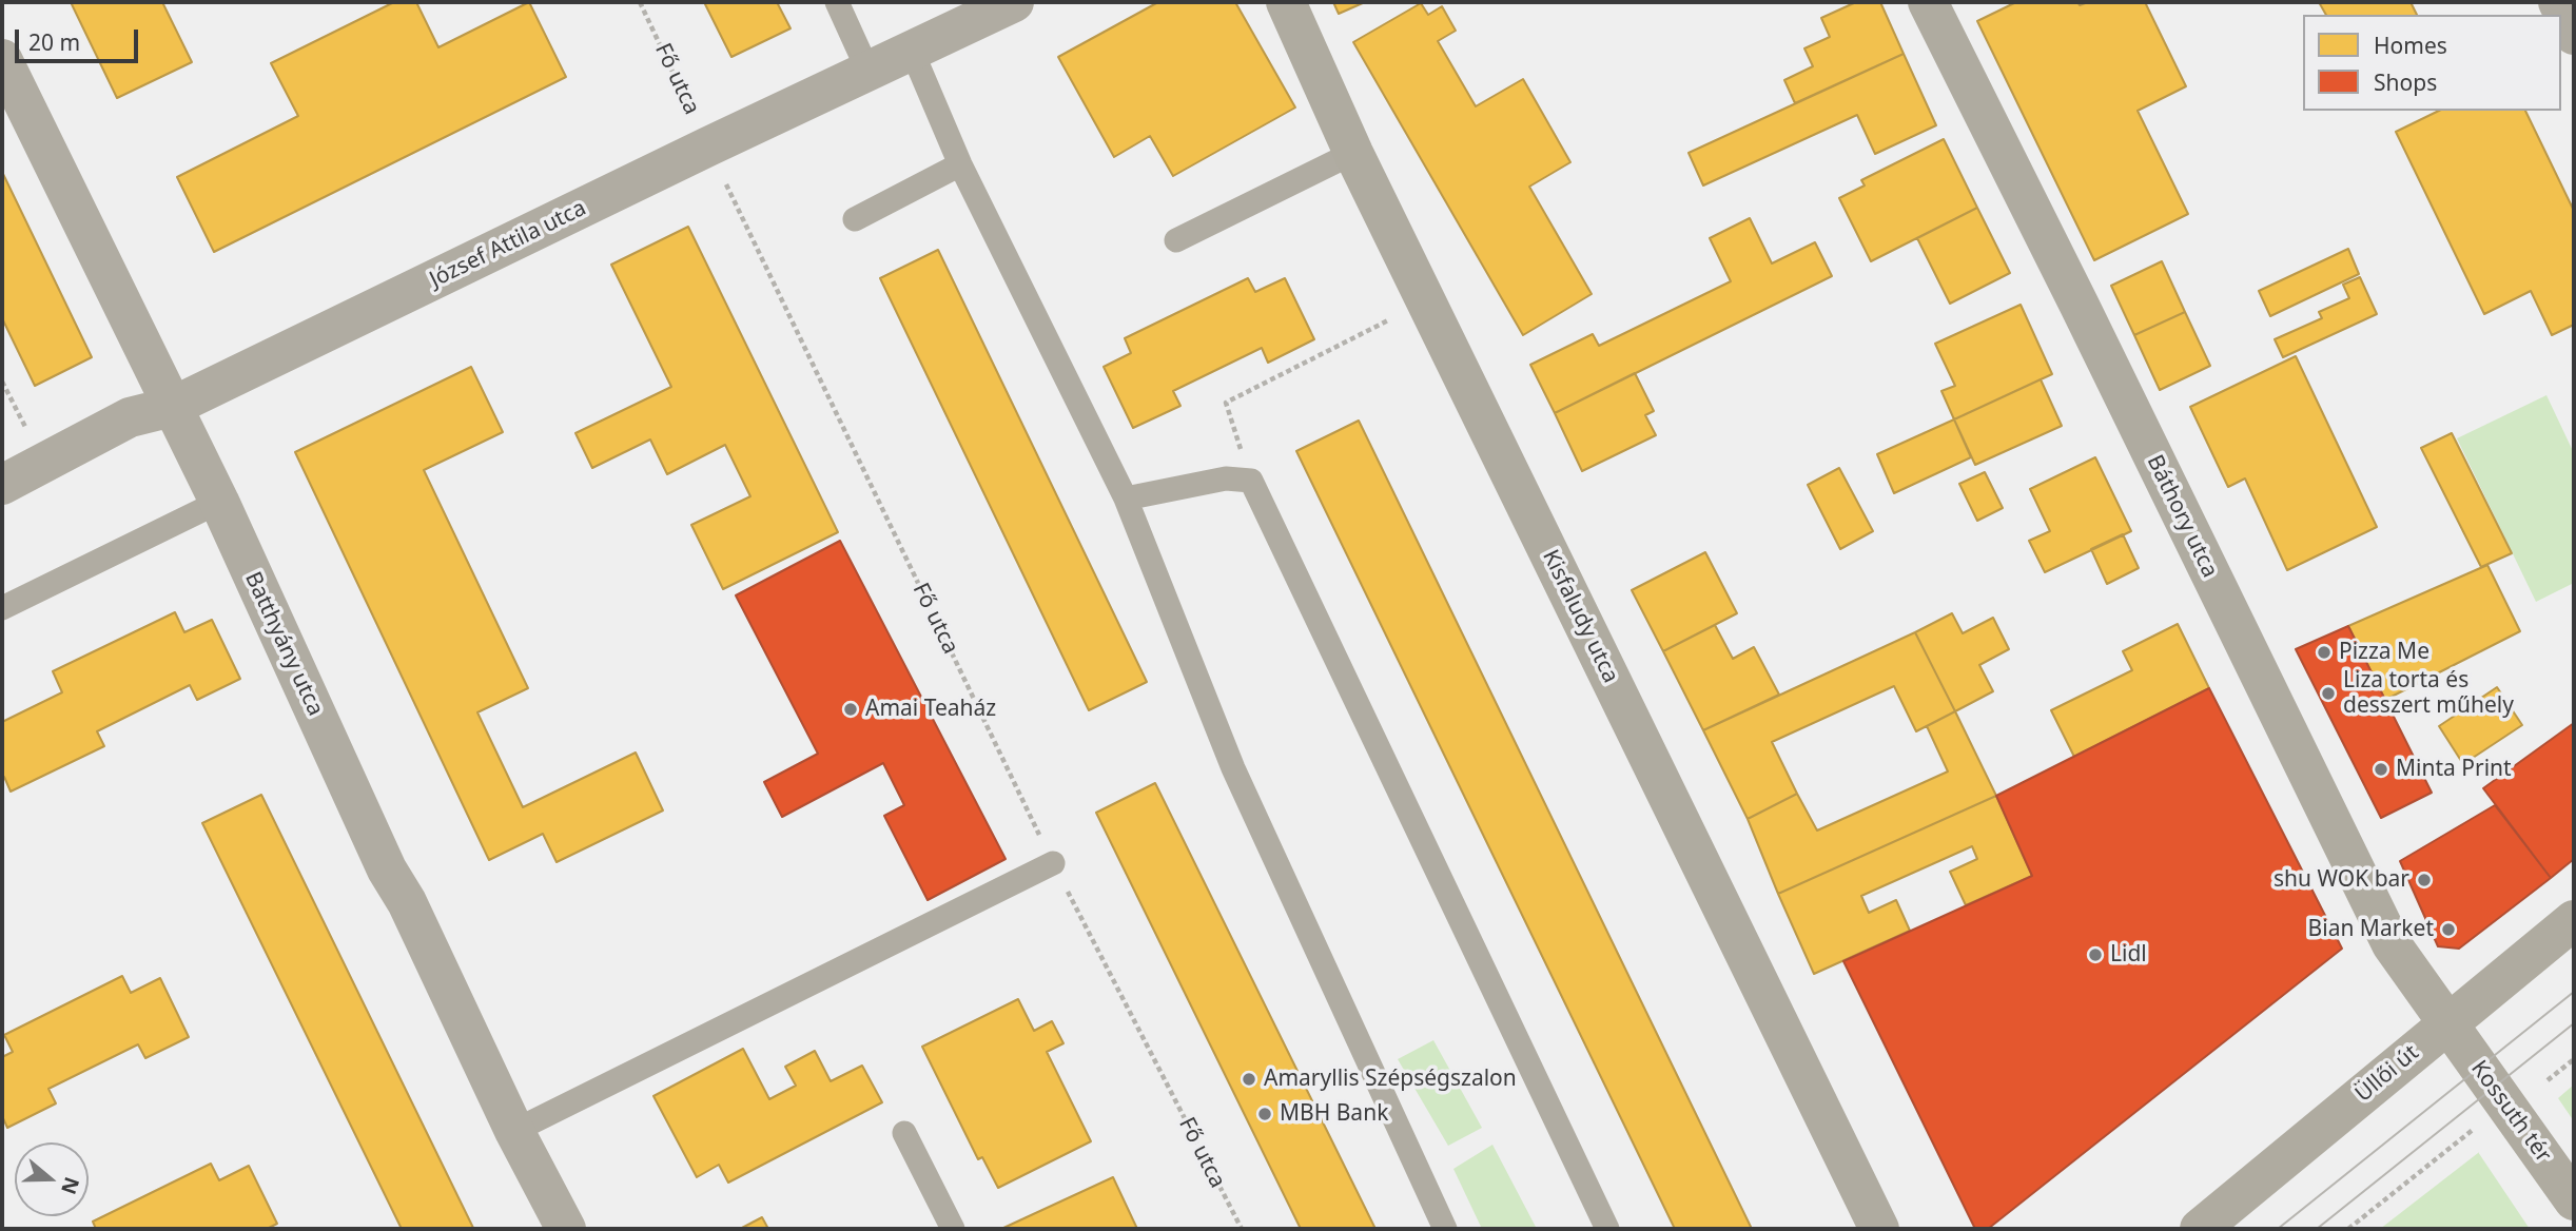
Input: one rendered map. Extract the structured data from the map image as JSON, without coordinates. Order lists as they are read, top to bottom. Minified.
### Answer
{"streets":{"street":["József Attila utca","Báthory utca","Kisfaludy utca","Batthyány utca","Üllői út","Kossuth tér"],"path":["Fő utca"]},"crossings":[["Fő utca","József Attila utca"],["József Attila utca","Batthyány utca"],["Báthory utca","Üllői út"],["Báthory utca","Kossuth tér"],["Üllői út","Kossuth tér"]],"places":["Pizza Me","Liza torta és desszert műhely","Amai Teaház","Minta Print","shu WOK bar","Bian Market","Lidl","Amaryllis Szépségszalon","MBH Bank"],"legend":["Homes","Shops"],"scale_bar":"20 m","north":"right"}
